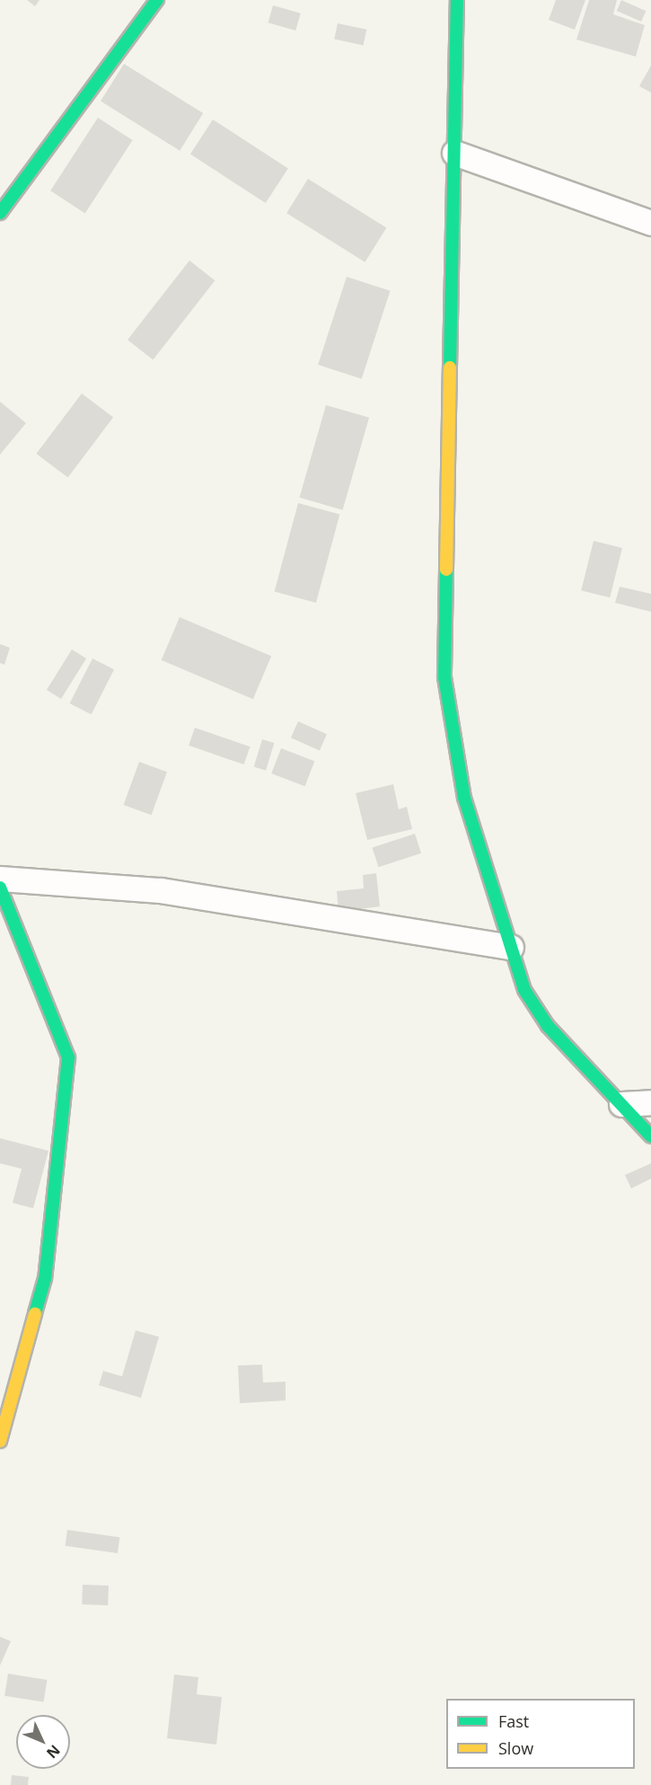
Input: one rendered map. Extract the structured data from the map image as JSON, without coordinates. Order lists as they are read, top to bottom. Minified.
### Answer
{"legend":["Fast","Slow"],"north":"bottom right"}
